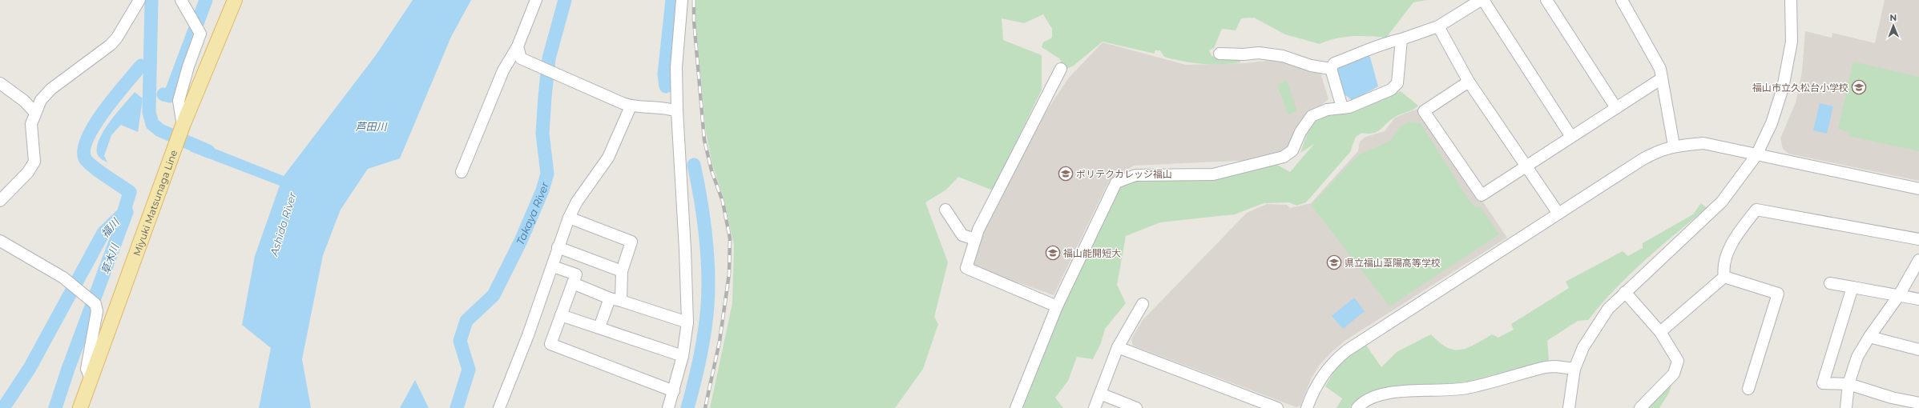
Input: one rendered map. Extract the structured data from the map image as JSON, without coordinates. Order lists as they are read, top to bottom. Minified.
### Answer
{"streets":{"main road":["Miyuki Matsunaga Line"]},"water":["芦田川","Takaya River","Ashida River","福川","草木川"],"places":{"school or university":["福山市立久松台小学校","ポリテクカレッジ福山","福山能開短大","県立福山葦陽高等学校"]},"north":"top"}
